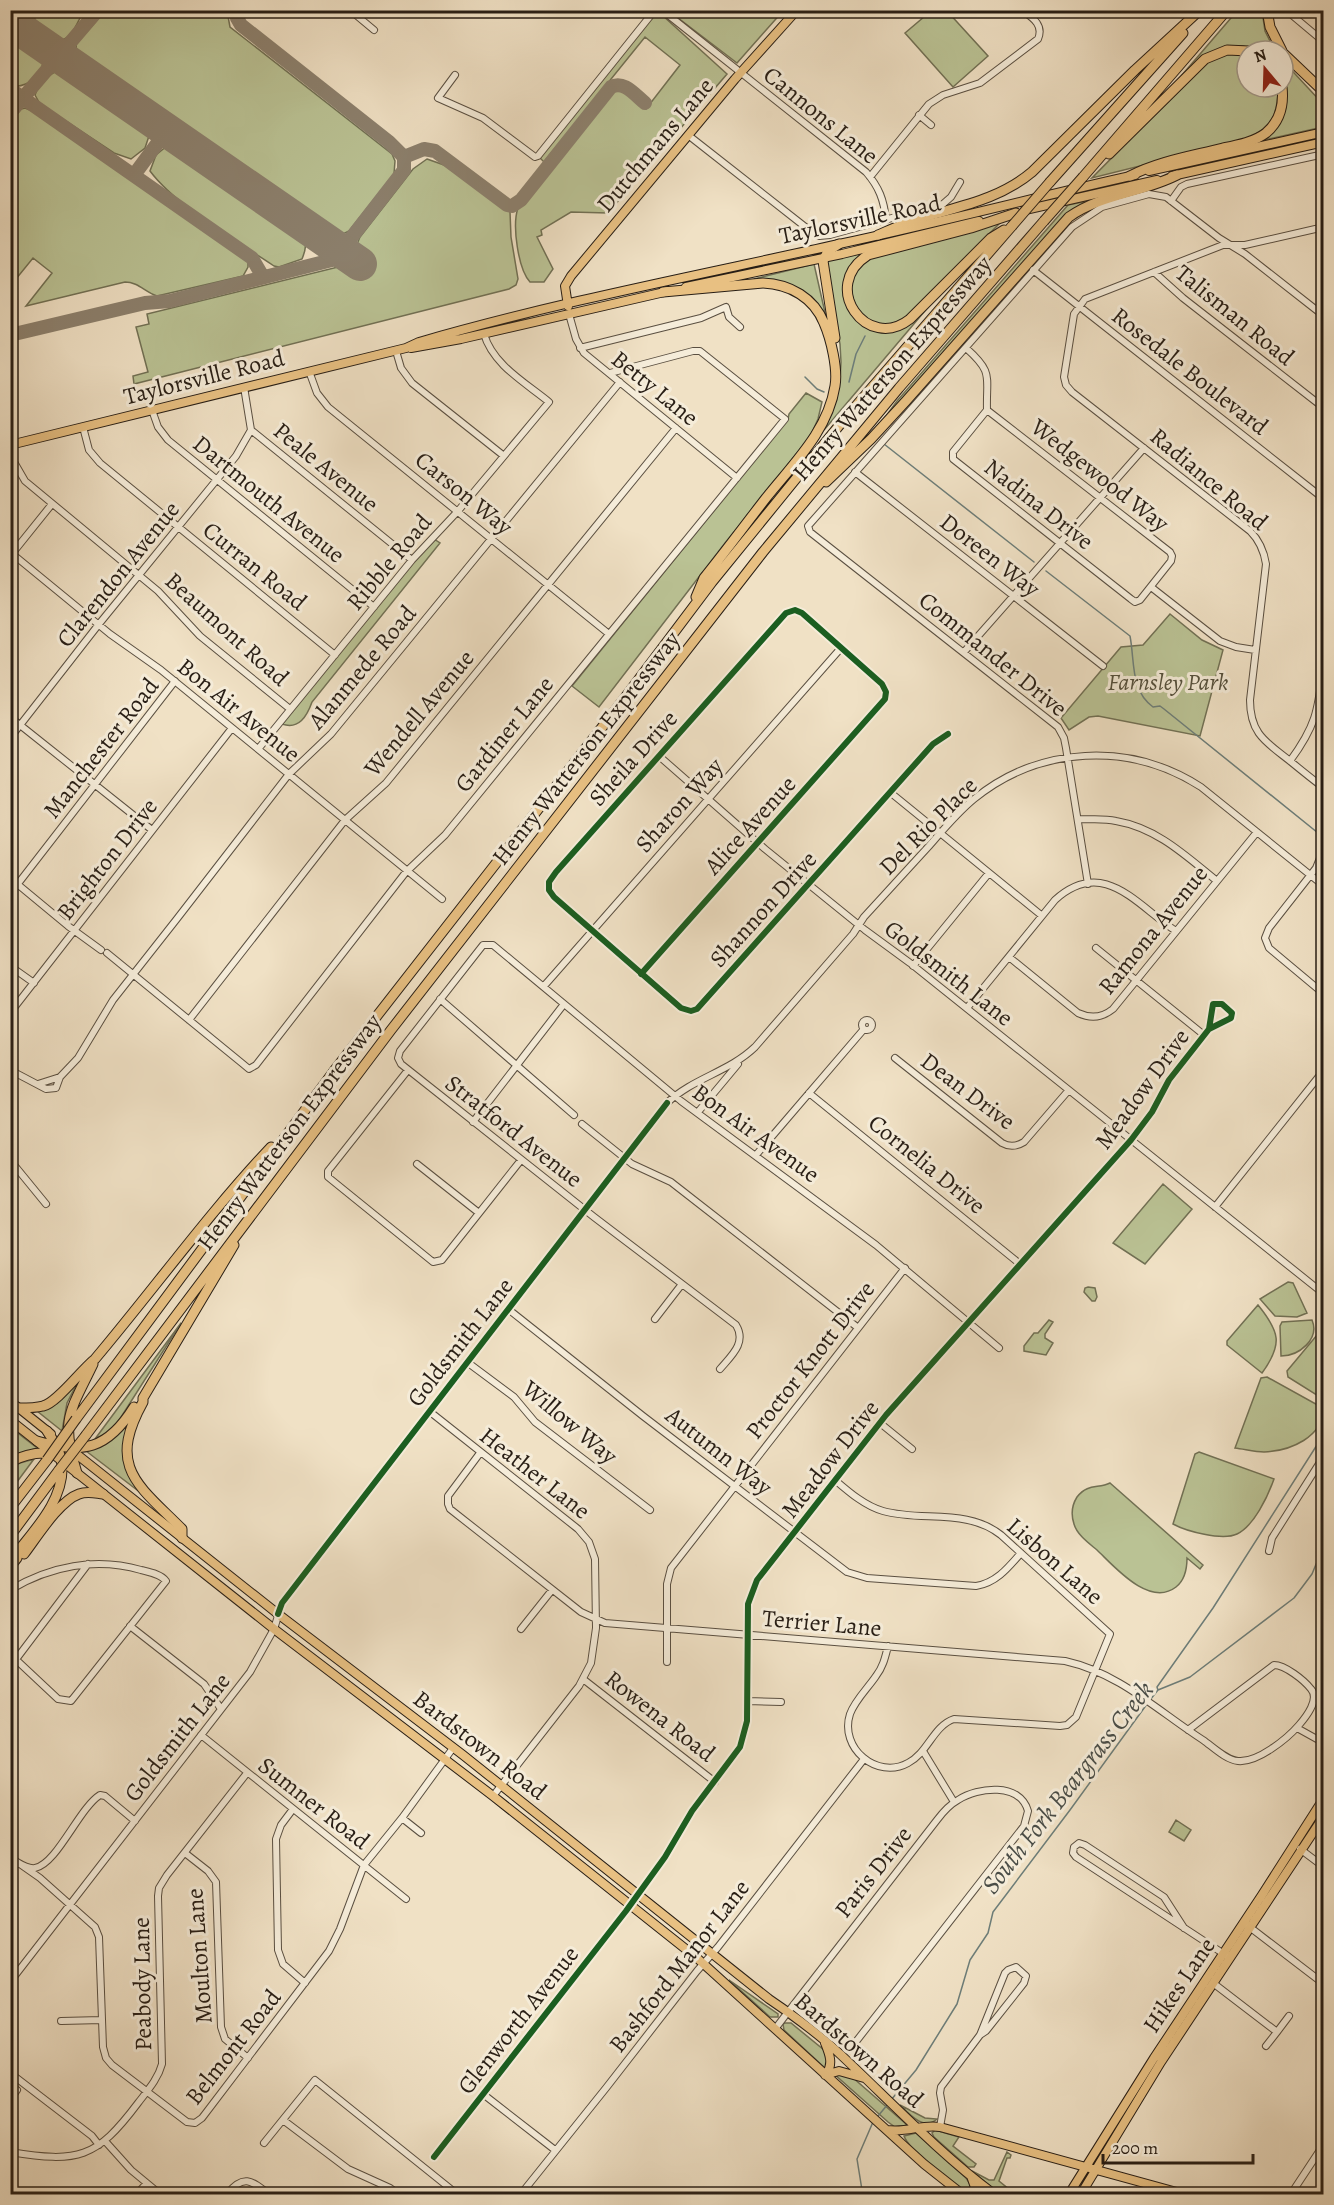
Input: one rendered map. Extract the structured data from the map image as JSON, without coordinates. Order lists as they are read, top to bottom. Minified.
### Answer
{"streets":{"highway":["Henry Watterson Expressway"],"main road":["Dutchmans Lane","Taylorsville Road","Bardstown Road","Hikes Lane"],"street":["Cannons Lane","Talisman Road","Rosedale Boulevard","Betty Lane","Peale Avenue","Wedgewood Way","Radiance Road","Carson Way","Dartmouth Avenue","Nadina Drive","Doreen Way","Ribble Road","Curran Road","Clarendon Avenue","Beaumont Road","Commander Drive","Alanmede Road","Bon Air Avenue","Wendell Avenue","Gardiner Lane","Manchester Road","Sheila Drive","Sharon Way","Alice Avenue","Del Rio Place","Brighton Drive","Shannon Drive","Ramona Avenue","Goldsmith Lane","Meadow Drive","Dean Drive","Stratford Avenue","Cornelia Drive","Proctor Knott Drive","Willow Way","Autumn Way","Heather Lane","Lisbon Lane","Terrier Lane","Rowena Road","Sumner Road","Paris Drive","Moulton Lane","Bashford Manor Lane","Peabody Lane","Glenworth Avenue","Belmont Road"]},"crossings":[["Cannons Lane","Dutchmans Lane"],["Dutchmans Lane","Taylorsville Road"],["Dutchmans Lane","Betty Lane"],["Taylorsville Road","Betty Lane"],["Taylorsville Road","Peale Avenue"],["Taylorsville Road","Carson Way"],["Taylorsville Road","Dartmouth Avenue"],["Taylorsville Road","Ribble Road"],["Taylorsville Road","Curran Road"],["Henry Watterson Expressway","Bardstown Road"],["Rosedale Boulevard","Radiance Road"],["Betty Lane","Alanmede Road"],["Betty Lane","Wendell Avenue"],["Betty Lane","Gardiner Lane"],["Peale Avenue","Ribble Road"],["Peale Avenue","Clarendon Avenue"],["Wedgewood Way","Nadina Drive"],["Carson Way","Ribble Road"],["Carson Way","Alanmede Road"],["Carson Way","Wendell Avenue"],["Carson Way","Gardiner Lane"],["Dartmouth Avenue","Ribble Road"],["Dartmouth Avenue","Clarendon Avenue"],["Doreen Way","Commander Drive"],["Ribble Road","Curran Road"],["Ribble Road","Beaumont Road"],["Ribble Road","Bon Air Avenue"],["Curran Road","Clarendon Avenue"],["Clarendon Avenue","Beaumont Road"],["Clarendon Avenue","Bon Air Avenue"],["Commander Drive","Del Rio Place"],["Commander Drive","Ramona Avenue"],["Alanmede Road","Bon Air Avenue"],["Bon Air Avenue","Wendell Avenue"],["Bon Air Avenue","Gardiner Lane"],["Bon Air Avenue","Manchester Road"],["Bon Air Avenue","Sharon Way"],["Bon Air Avenue","Brighton Drive"],["Bon Air Avenue","Goldsmith Lane"],["Bon Air Avenue","Meadow Drive"],["Bon Air Avenue","Stratford Avenue"],["Bon Air Avenue","Proctor Knott Drive"],["Wendell Avenue","Gardiner Lane"],["Sheila Drive","Sharon Way"],["Sheila Drive","Alice Avenue"],["Sheila Drive","Shannon Drive"],["Sharon Way","Alice Avenue"],["Sharon Way","Shannon Drive"],["Alice Avenue","Shannon Drive"],["Del Rio Place","Ramona Avenue"],["Del Rio Place","Goldsmith Lane"],["Goldsmith Lane","Meadow Drive"],["Goldsmith Lane","Dean Drive"],["Goldsmith Lane","Stratford Avenue"],["Goldsmith Lane","Willow Way"],["Goldsmith Lane","Autumn Way"],["Goldsmith Lane","Heather Lane"],["Goldsmith Lane","Bardstown Road"],["Goldsmith Lane","Sumner Road"],["Goldsmith Lane","Belmont Road"],["Meadow Drive","Cornelia Drive"],["Meadow Drive","Autumn Way"],["Meadow Drive","Lisbon Lane"],["Meadow Drive","Terrier Lane"],["Meadow Drive","Rowena Road"],["Meadow Drive","Bardstown Road"],["Meadow Drive","Glenworth Avenue"],["Proctor Knott Drive","Autumn Way"],["Proctor Knott Drive","Terrier Lane"],["Autumn Way","Lisbon Lane"],["Heather Lane","Terrier Lane"],["Heather Lane","Rowena Road"],["Heather Lane","Bardstown Road"],["Lisbon Lane","Terrier Lane"],["Bardstown Road","Paris Drive"],["Bardstown Road","Bashford Manor Lane"],["Bardstown Road","Hikes Lane"],["Bardstown Road","Glenworth Avenue"],["Bardstown Road","Belmont Road"],["Sumner Road","Peabody Lane"],["Sumner Road","Belmont Road"],["Moulton Lane","Peabody Lane"],["Moulton Lane","Belmont Road"],["Peabody Lane","Belmont Road"]],"water":["South Fork Beargrass Creek"],"parks":["Farnsley Park"],"scale_bar":"200 m","north":"top"}
